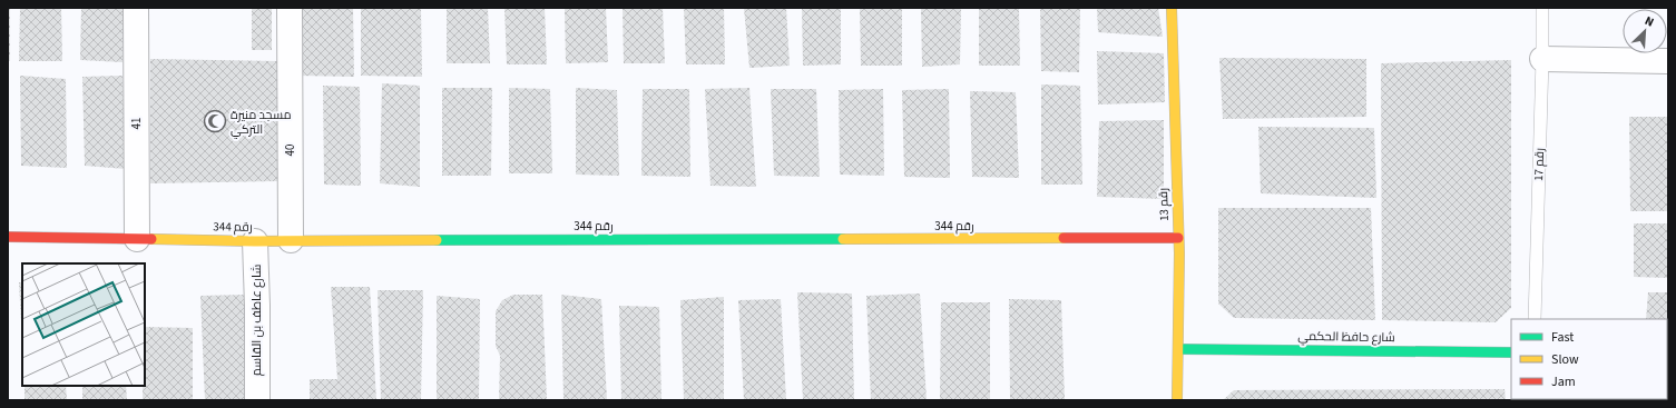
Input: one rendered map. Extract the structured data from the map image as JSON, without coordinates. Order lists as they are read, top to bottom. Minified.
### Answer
{"streets":{"street":["41","40","رقم 13","رقم 344","شارع عاطف بن القاسم","شارع حافظ الحكمي"],"lane":["رقم 17"]},"crossings":[["41","رقم 344"],["40","رقم 344"],["رقم 13","رقم 344"],["رقم 13","شارع حافظ الحكمي"],["رقم 344","شارع عاطف بن القاسم"]],"places":{"mosque":["مسجد منيرة التركي"]},"legend":["Fast","Slow","Jam"],"north":"top right"}
